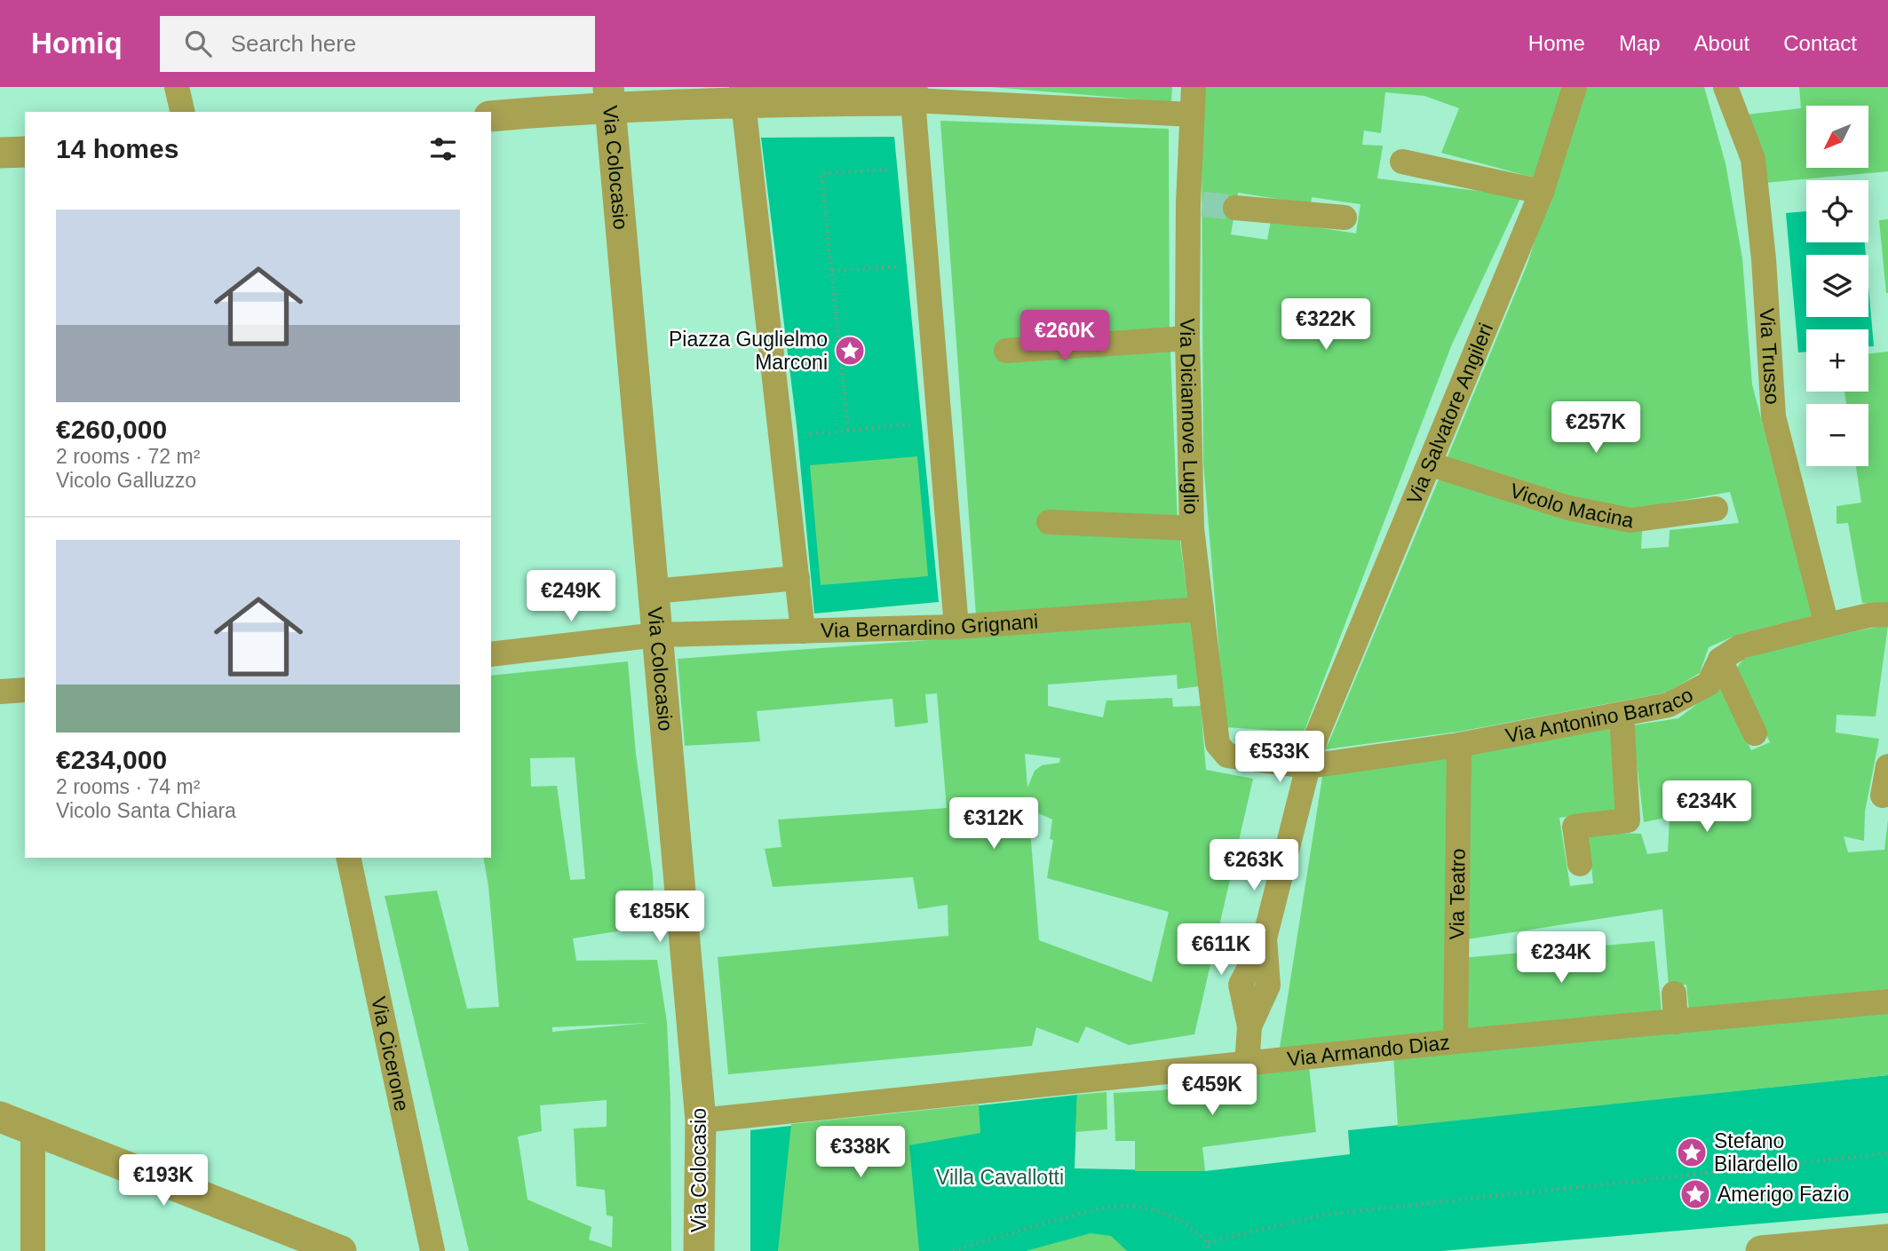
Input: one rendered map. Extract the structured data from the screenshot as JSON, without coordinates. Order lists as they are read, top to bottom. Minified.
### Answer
{"streets":{"street":["Via Colocasio","Via Trusso","Via Salvatore Angileri","Via Diciannove Luglio","Vicolo Macina","Via Bernardino Grignani","Via Antonino Barraco","Via Teatro","Via Armando Diaz","Via Cicerone"]},"crossings":[["Via Colocasio","Via Bernardino Grignani"],["Via Colocasio","Via Armando Diaz"],["Via Salvatore Angileri","Vicolo Macina"],["Via Salvatore Angileri","Via Antonino Barraco"],["Via Salvatore Angileri","Via Armando Diaz"],["Via Diciannove Luglio","Via Bernardino Grignani"],["Via Diciannove Luglio","Via Antonino Barraco"],["Via Antonino Barraco","Via Teatro"],["Via Teatro","Via Armando Diaz"]],"parks":["Villa Cavallotti"],"places":{"place":["Piazza Guglielmo Marconi","Stefano Bilardello","Amerigo Fazio"]},"north":"bottom left","page":{"header":"Homiq","search":"Search here","nav":["Home","Map","About","Contact"],"map_buttons":["+","−"],"heading":"14 homes","list":[{"name":"€260,000","note":"2 rooms · 72 m² · Vicolo Galluzzo"},{"name":"€234,000","note":"2 rooms · 74 m² · Vicolo Santa Chiara"}],"price":["€322K","€260K","€257K","€249K","€533K","€234K","€312K","€263K","€185K","€611K","€234K","€459K","€338K","€193K"]}}
